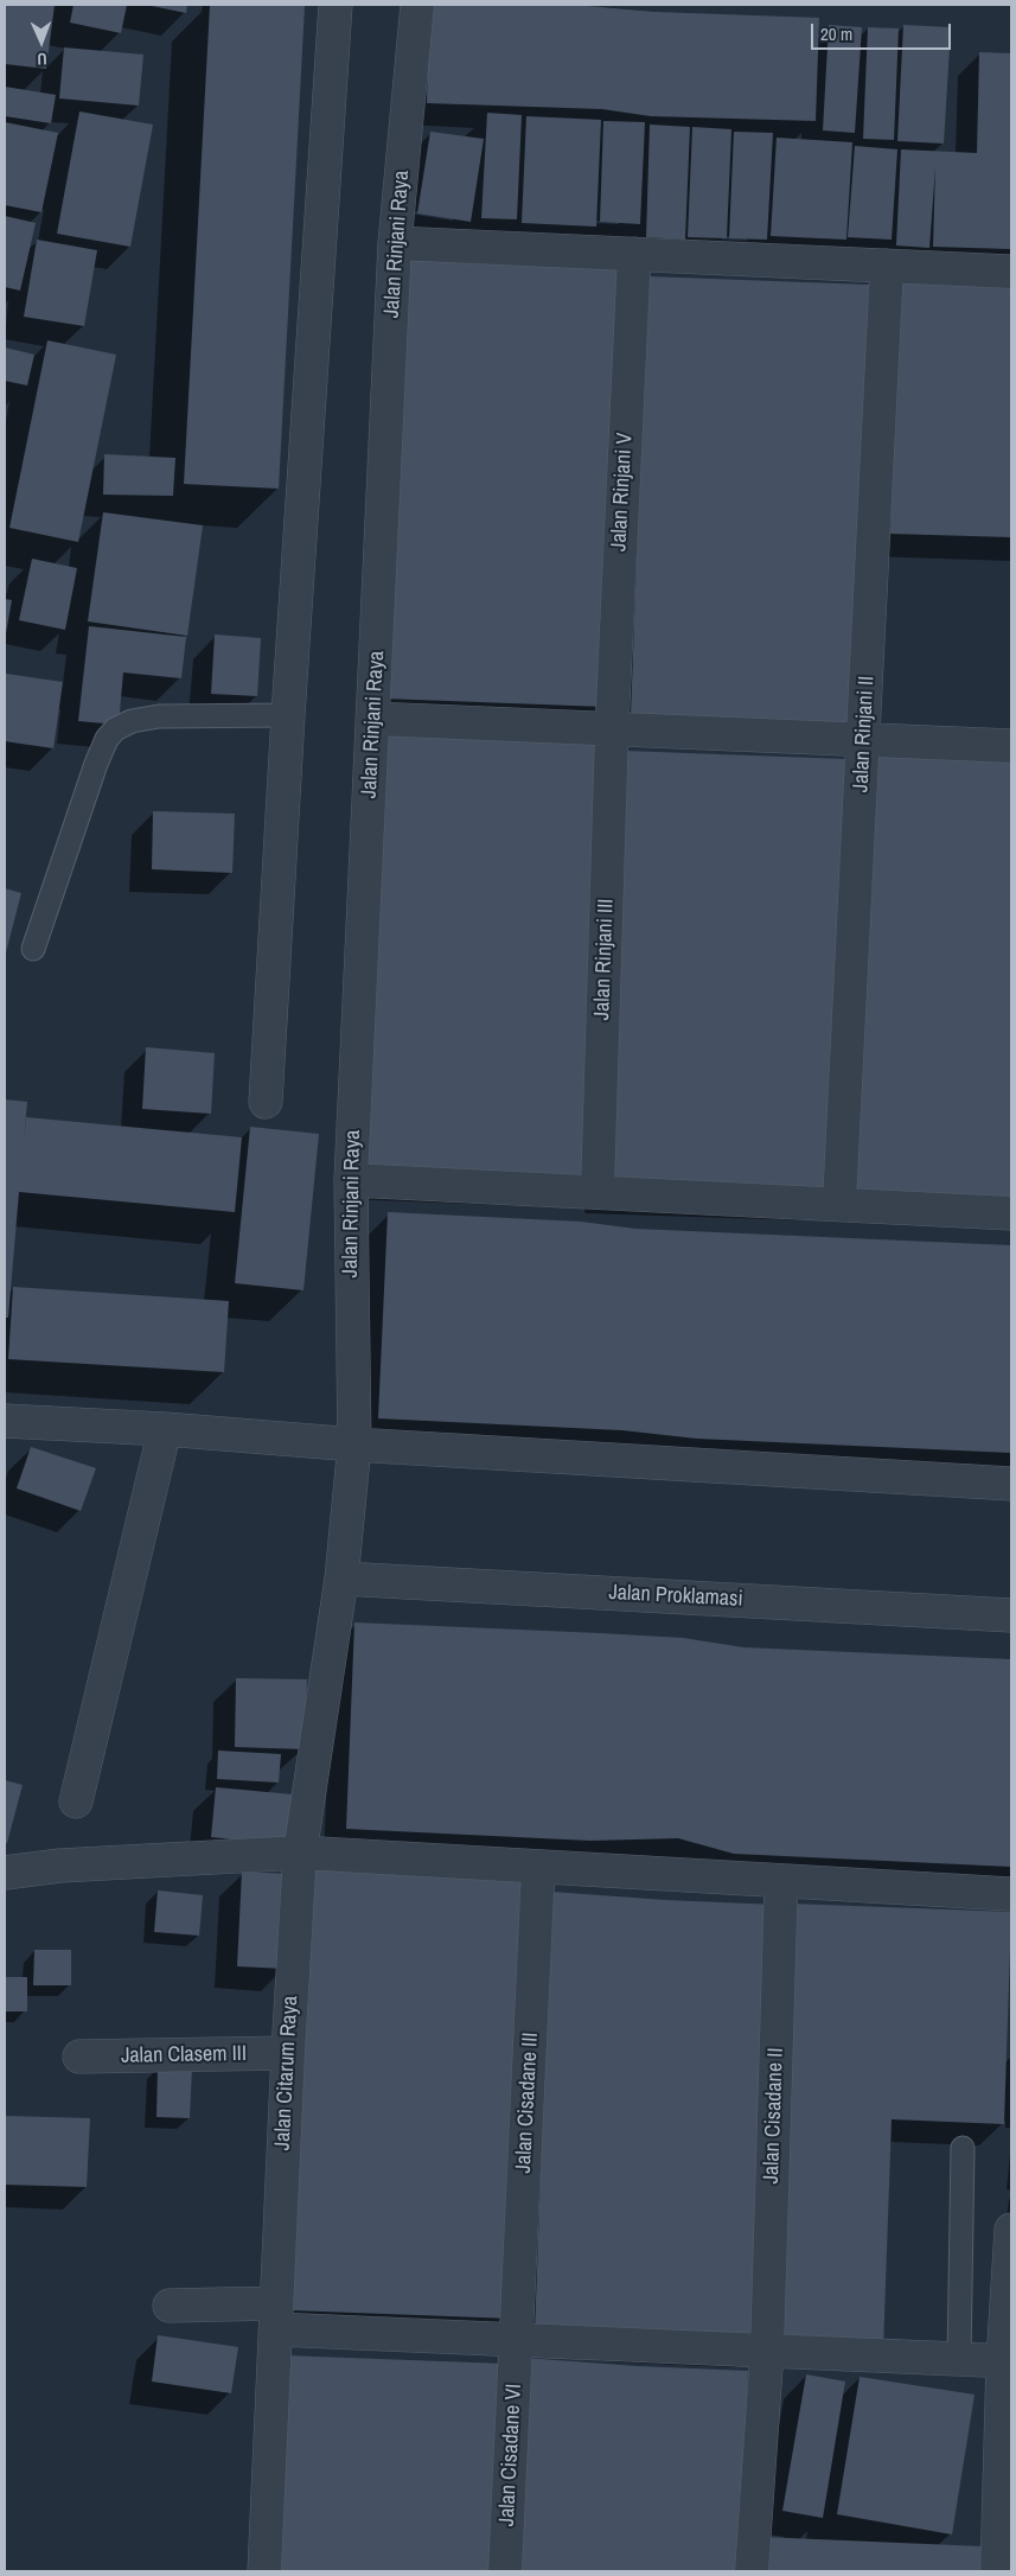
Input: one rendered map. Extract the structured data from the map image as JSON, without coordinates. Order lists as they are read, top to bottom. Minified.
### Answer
{"streets":{"street":["Jalan Rinjani Raya","Jalan Rinjani V","Jalan Rinjani II","Jalan Rinjani III","Jalan Proklamasi","Jalan Clasem III","Jalan Citarum Raya","Jalan Cisadane III","Jalan Cisadane II","Jalan Cisadane VI"]},"crossings":[["Jalan Rinjani Raya","Jalan Proklamasi"],["Jalan Rinjani Raya","Jalan Citarum Raya"],["Jalan Rinjani V","Jalan Rinjani III"],["Jalan Proklamasi","Jalan Citarum Raya"],["Jalan Clasem III","Jalan Citarum Raya"],["Jalan Cisadane III","Jalan Cisadane VI"]],"scale_bar":"20 m","north":"bottom"}
